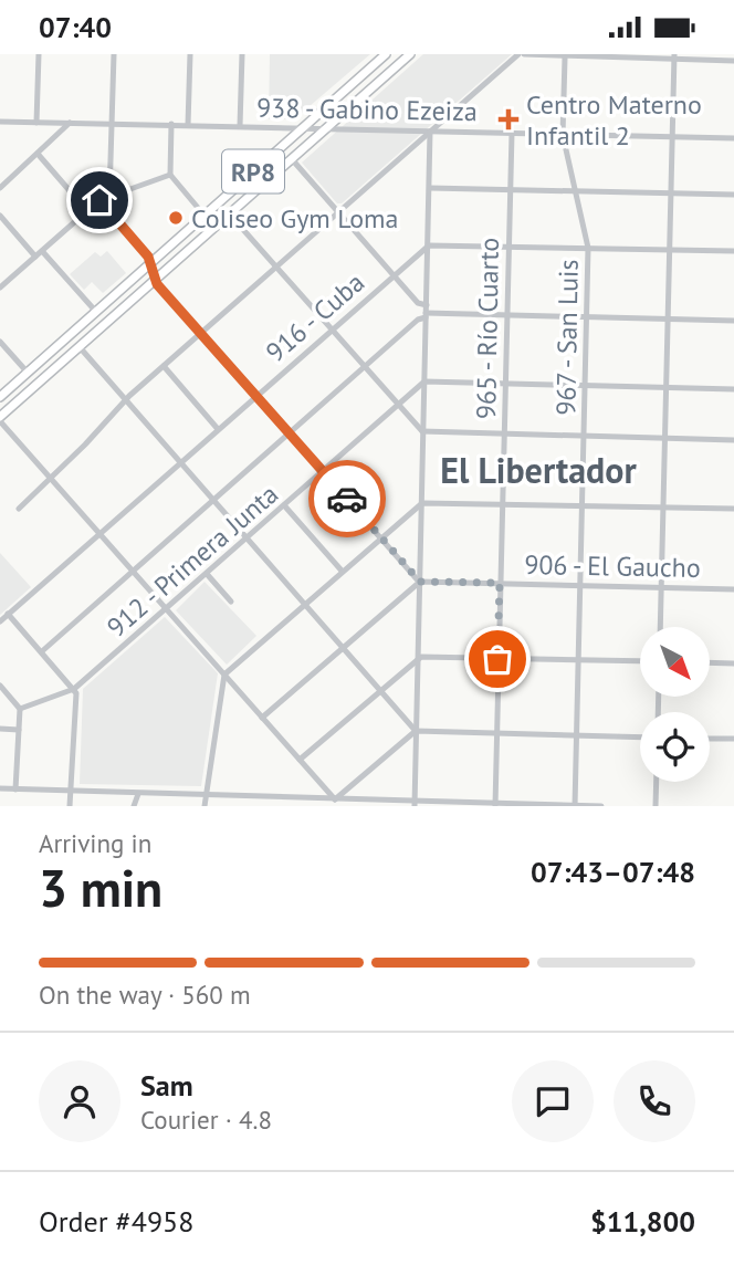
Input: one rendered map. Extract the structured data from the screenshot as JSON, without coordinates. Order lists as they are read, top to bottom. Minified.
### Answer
{"streets":{"main road":["RP8"],"street":["938 - Gabino Ezeiza","916 - Cuba","965 - Río Cuarto","967 - San Luis","912 - Primera Junta","906 - El Gaucho"]},"crossings":[["938 - Gabino Ezeiza","RP8"],["938 - Gabino Ezeiza","965 - Río Cuarto"],["938 - Gabino Ezeiza","967 - San Luis"],["965 - Río Cuarto","906 - El Gaucho"],["967 - San Luis","906 - El Gaucho"]],"districts":["El Libertador"],"places":{"health":["Centro Materno Infantil 2"],"other":["Coliseo Gym Loma"]},"north":"bottom right","page":{"status":"07:40","heading":["3 min","Arriving in","07:43–07:48"],"panel":["Sam","Courier · 4.8","Order #4958","$11,800"],"bar":"On the way · 560 m"}}
